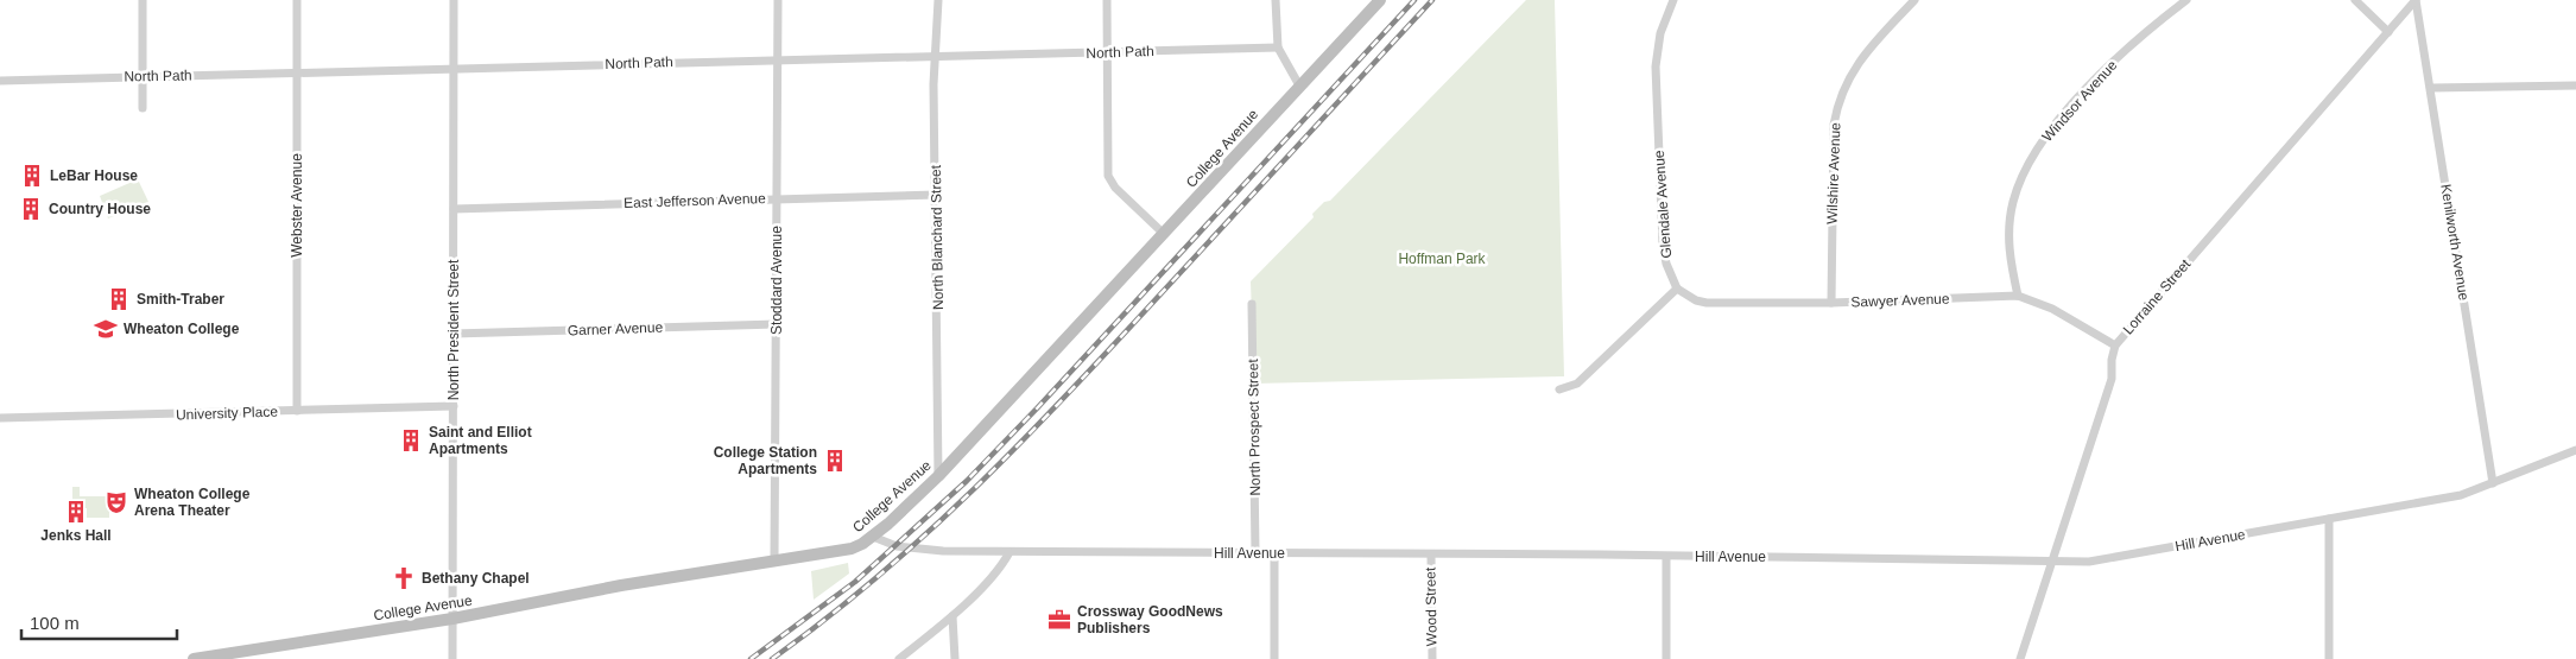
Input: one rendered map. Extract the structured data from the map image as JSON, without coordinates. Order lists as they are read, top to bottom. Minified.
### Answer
{"streets":{"street":["North Path","Windsor Avenue","College Avenue","Wilshire Avenue","East Jefferson Avenue","Glendale Avenue","Webster Avenue","North Blanchard Street","Kenilworth Avenue","Stoddard Avenue","Lorraine Street","Sawyer Avenue","Garner Avenue","North President Street","University Place","North Prospect Street","Hill Avenue","Wood Street"]},"crossings":[["North Path","Webster Avenue"],["North Path","North Blanchard Street"],["North Path","Stoddard Avenue"],["North Path","North President Street"],["Windsor Avenue","Sawyer Avenue"],["College Avenue","North Blanchard Street"],["College Avenue","Stoddard Avenue"],["College Avenue","North President Street"],["College Avenue","Hill Avenue"],["Wilshire Avenue","Sawyer Avenue"],["East Jefferson Avenue","North Blanchard Street"],["East Jefferson Avenue","Stoddard Avenue"],["East Jefferson Avenue","North President Street"],["Glendale Avenue","Sawyer Avenue"],["Webster Avenue","University Place"],["Kenilworth Avenue","Lorraine Street"],["Kenilworth Avenue","Hill Avenue"],["Stoddard Avenue","Garner Avenue"],["Lorraine Street","Sawyer Avenue"],["Lorraine Street","Hill Avenue"],["Garner Avenue","North President Street"],["North President Street","University Place"],["North Prospect Street","Hill Avenue"],["Hill Avenue","Wood Street"]],"parks":["Hoffman Park"],"places":{"building":["LeBar House","Country House","Smith-Traber","Saint and Elliot Apartments","College Station Apartments","Jenks Hall"],"school or university":["Wheaton College"],"theatre":["Wheaton College Arena Theater"],"church":["Bethany Chapel"],"office":["Crossway GoodNews Publishers"]},"scale_bar":"100 m"}
